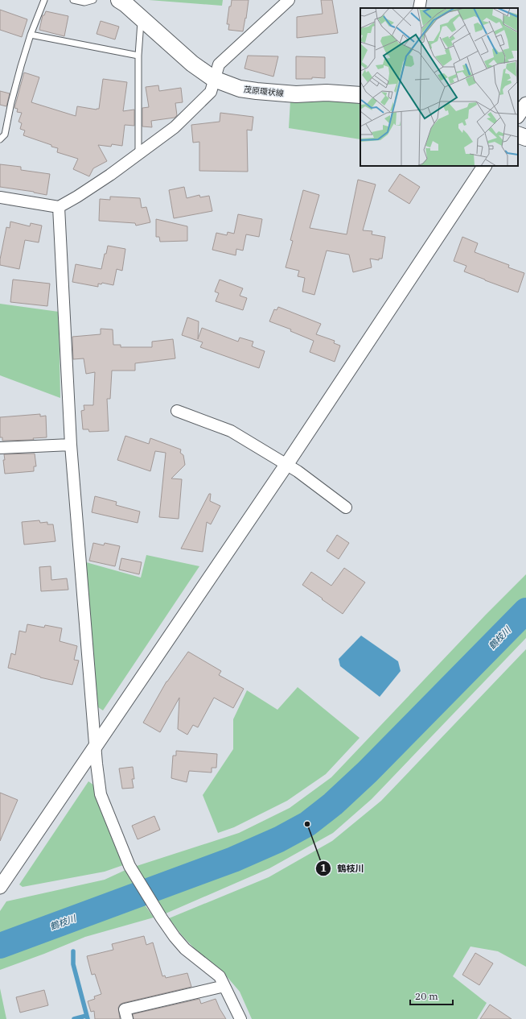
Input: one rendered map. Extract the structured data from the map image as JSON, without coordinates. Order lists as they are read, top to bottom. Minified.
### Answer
{"streets":{"main road":["茂原環状線"]},"water":["鶴枝川"],"places":["鶴枝川"],"scale_bar":"20 m"}
